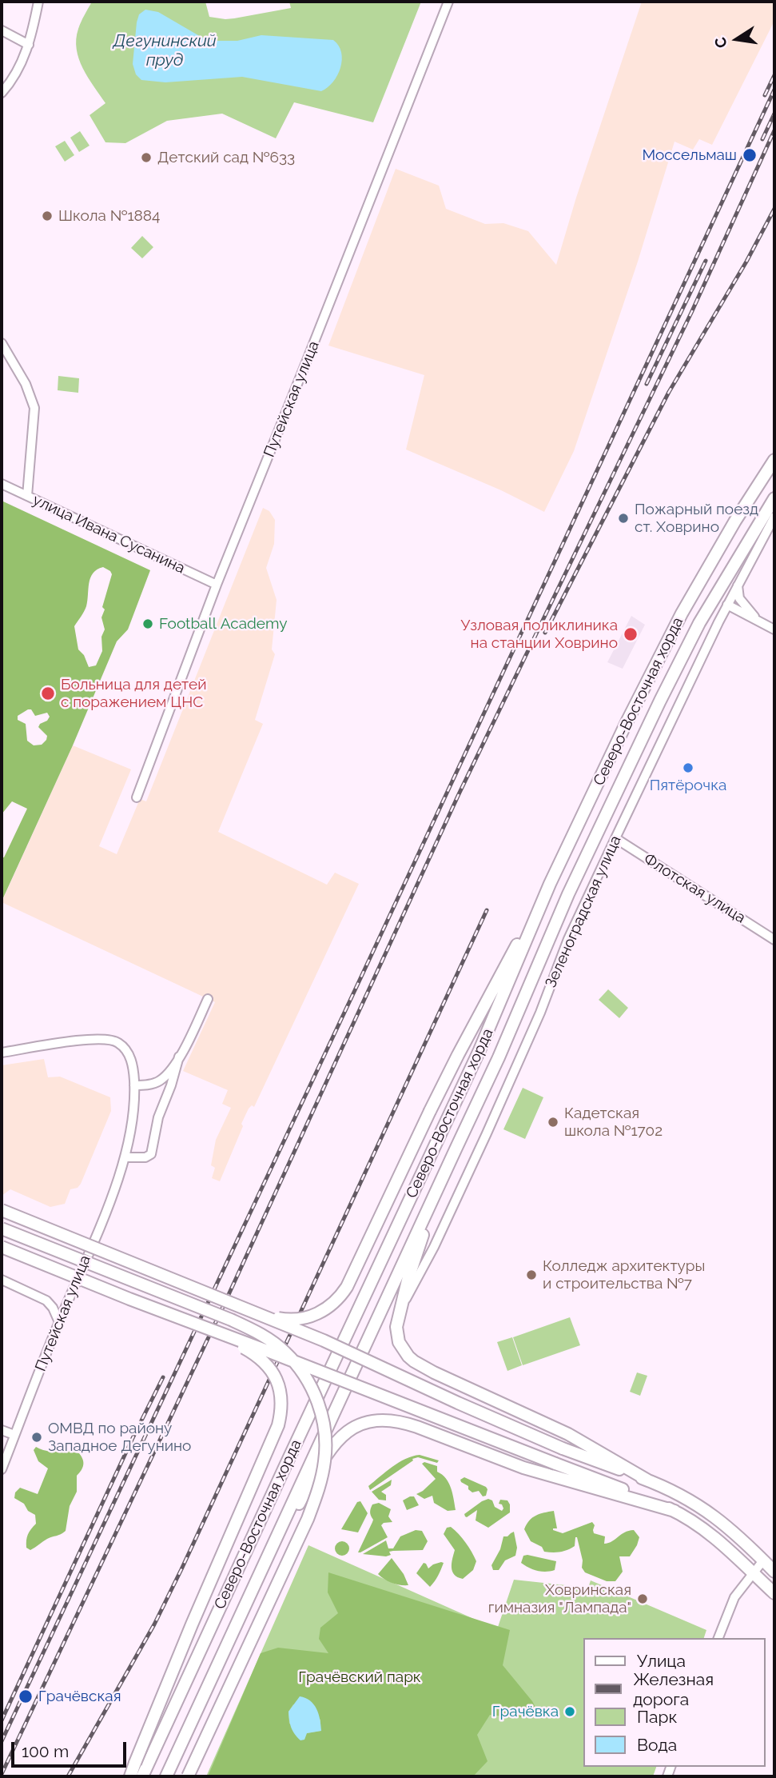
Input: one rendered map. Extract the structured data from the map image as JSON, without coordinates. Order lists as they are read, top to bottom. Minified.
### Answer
{"streets":{"main road":["Северо-Восточная хорда"],"street":["Путейская улица","улица Ивана Сусанина","Флотская улица","Зеленоградская улица"]},"crossings":[["Путейская улица","улица Ивана Сусанина"],["Флотская улица","Зеленоградская улица"]],"water":["Дегунинский пруд"],"parks":["Грачёвский парк"],"places":["Моссельмаш","Детский сад №633","Школа №1884","Пожарный поезд ст. Ховрино","Football Academy","Узловая поликлиника на станции Ховрино","Больница для детей с поражением ЦНС","Пятёрочка","Кадетская школа №1702","Колледж архитектуры и строительства №7","ОМВД по району Западное Дегунино","Ховринская гимназия \"Лампада\"","Грачёвская","Грачёвка"],"legend":["Улица","Железная дорога","Парк","Вода"],"scale_bar":"100 m","north":"left"}
